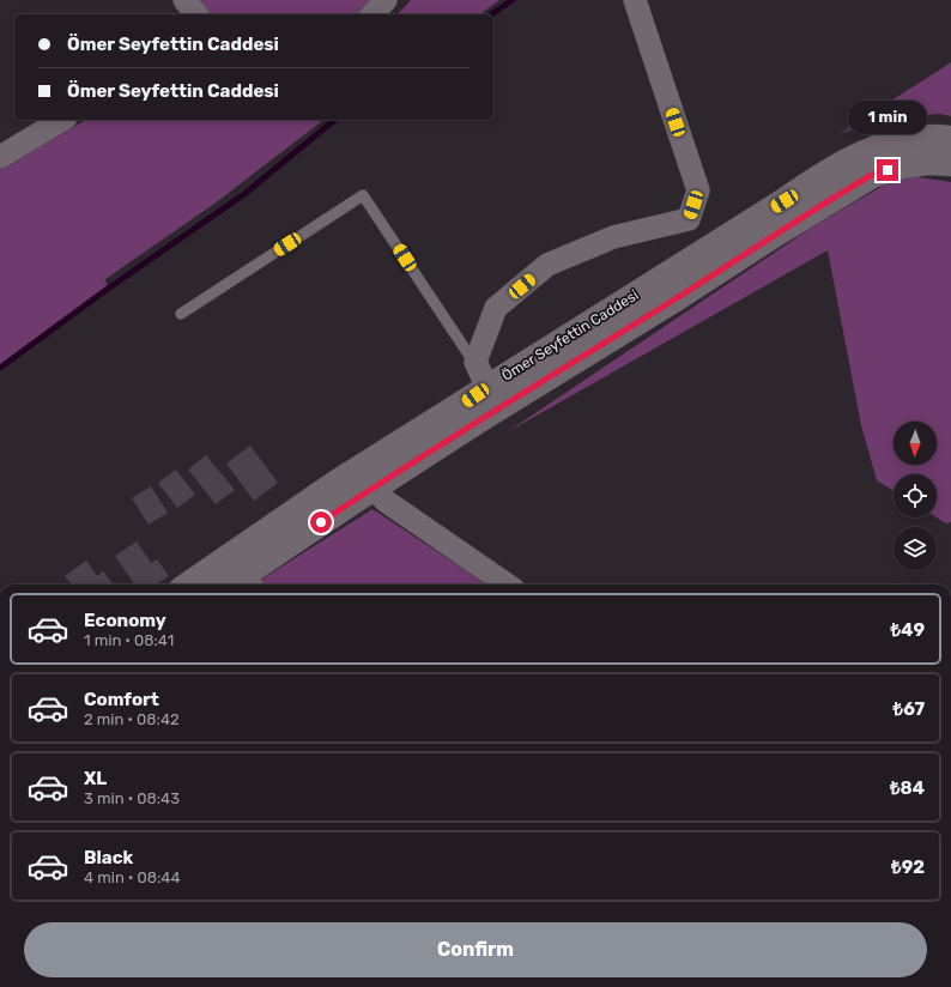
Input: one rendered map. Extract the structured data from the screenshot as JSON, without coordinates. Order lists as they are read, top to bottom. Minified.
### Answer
{"streets":{"street":["Ömer Seyfettin Caddesi"]},"north":"bottom","page":{"banner":["Ömer Seyfettin Caddesi","Ömer Seyfettin Caddesi"],"bubble":"1 min","list":[{"name":"Economy","note":"1 min · 08:41","value":"₺49"},{"name":"Comfort","note":"2 min · 08:42","value":"₺67"},{"name":"XL","note":"3 min · 08:43","value":"₺84"},{"name":"Black","note":"4 min · 08:44","value":"₺92"}],"buttons":"Confirm"}}
